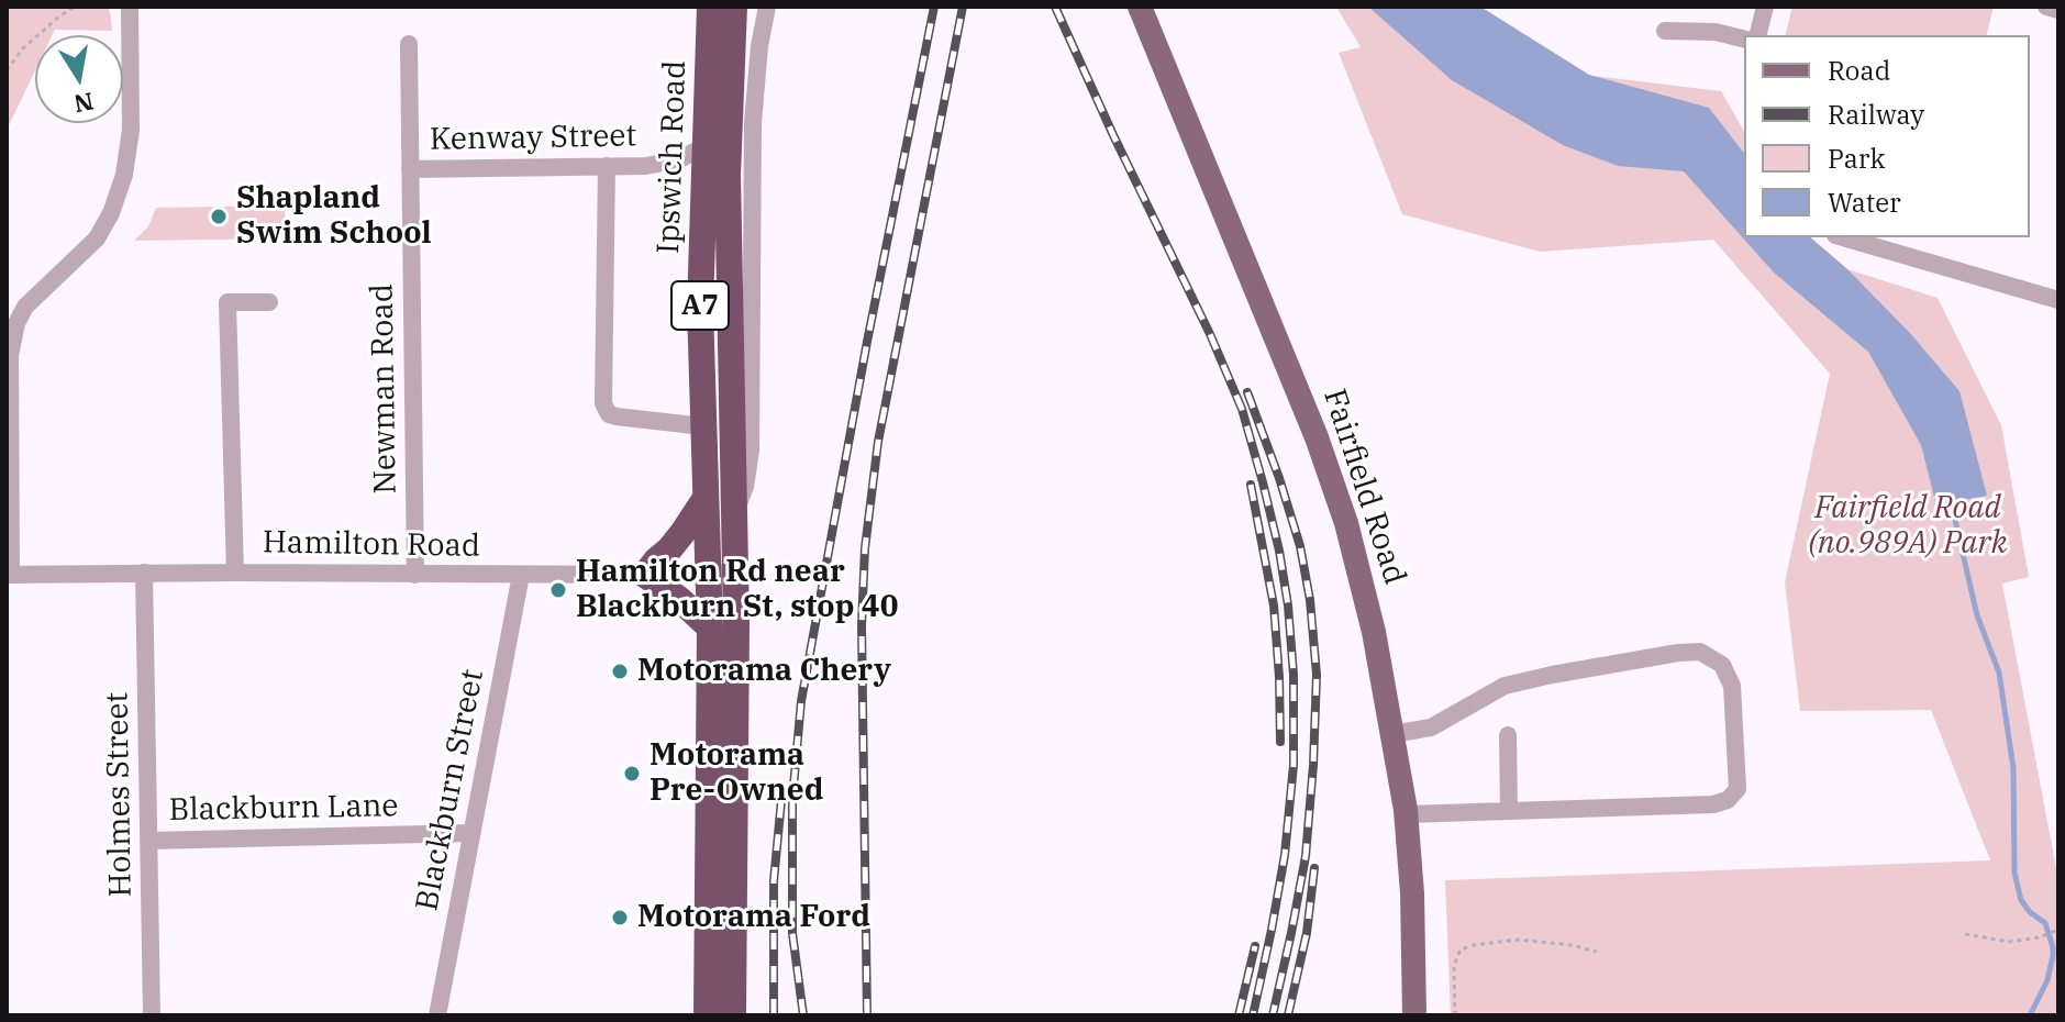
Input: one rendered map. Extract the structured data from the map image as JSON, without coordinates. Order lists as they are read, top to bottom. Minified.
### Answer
{"streets":{"highway":["Ipswich Road","A7"],"main road":["Fairfield Road"],"street":["Kenway Street","Newman Road","Hamilton Road","Blackburn Street","Holmes Street","Blackburn Lane"]},"crossings":[["Kenway Street","Ipswich Road"],["Kenway Street","Newman Road"],["Ipswich Road","A7"],["Ipswich Road","Hamilton Road"],["Newman Road","Hamilton Road"],["Hamilton Road","Blackburn Street"],["Hamilton Road","Holmes Street"],["Blackburn Street","Blackburn Lane"],["Holmes Street","Blackburn Lane"]],"parks":["Fairfield Road (no.989A) Park"],"places":["Shapland Swim School","Hamilton Rd near Blackburn St, stop 40","Motorama Chery","Motorama Pre-Owned","Motorama Ford"],"legend":["Road","Railway","Park","Water"],"north":"bottom"}
